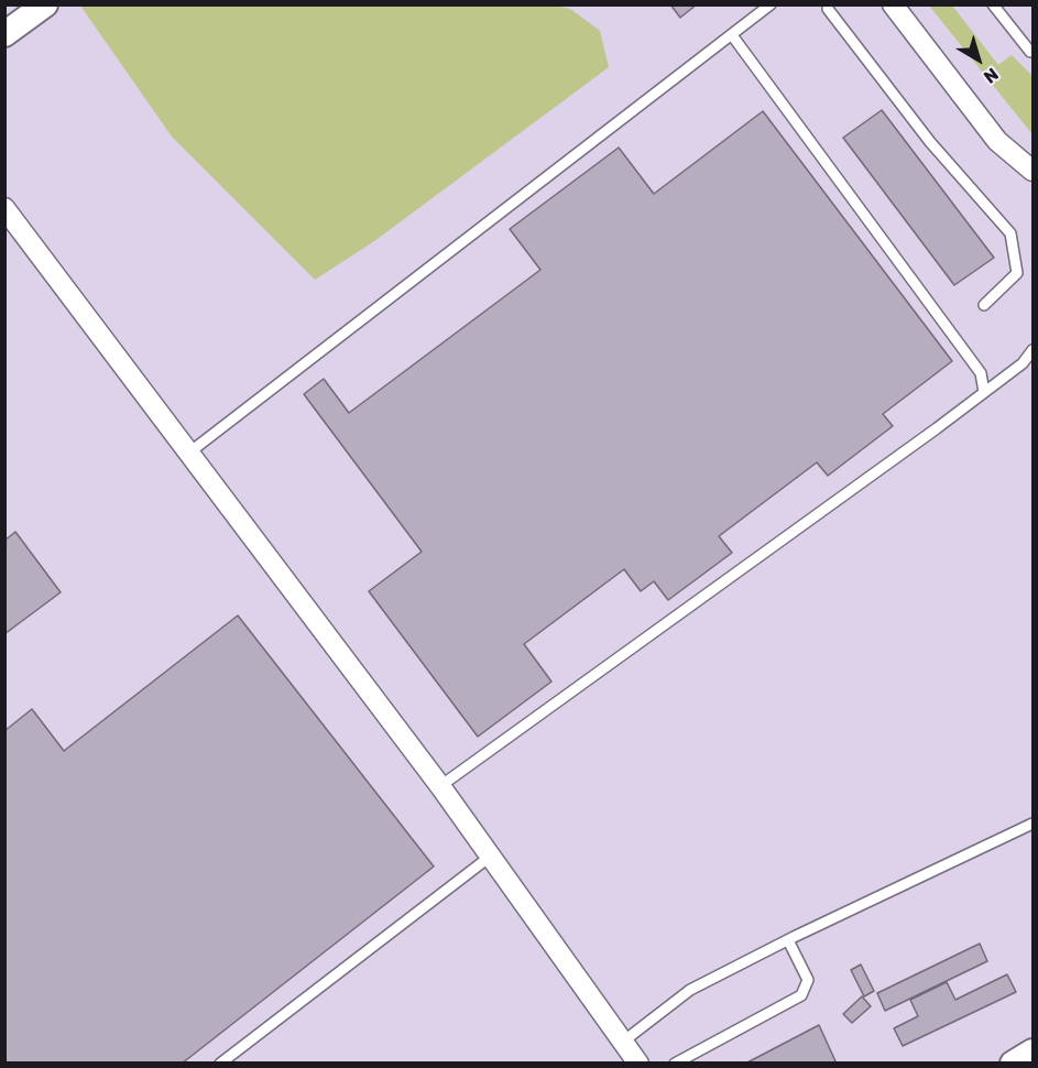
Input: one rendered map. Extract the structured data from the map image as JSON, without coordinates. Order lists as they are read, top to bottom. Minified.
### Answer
{"north":"bottom right"}
